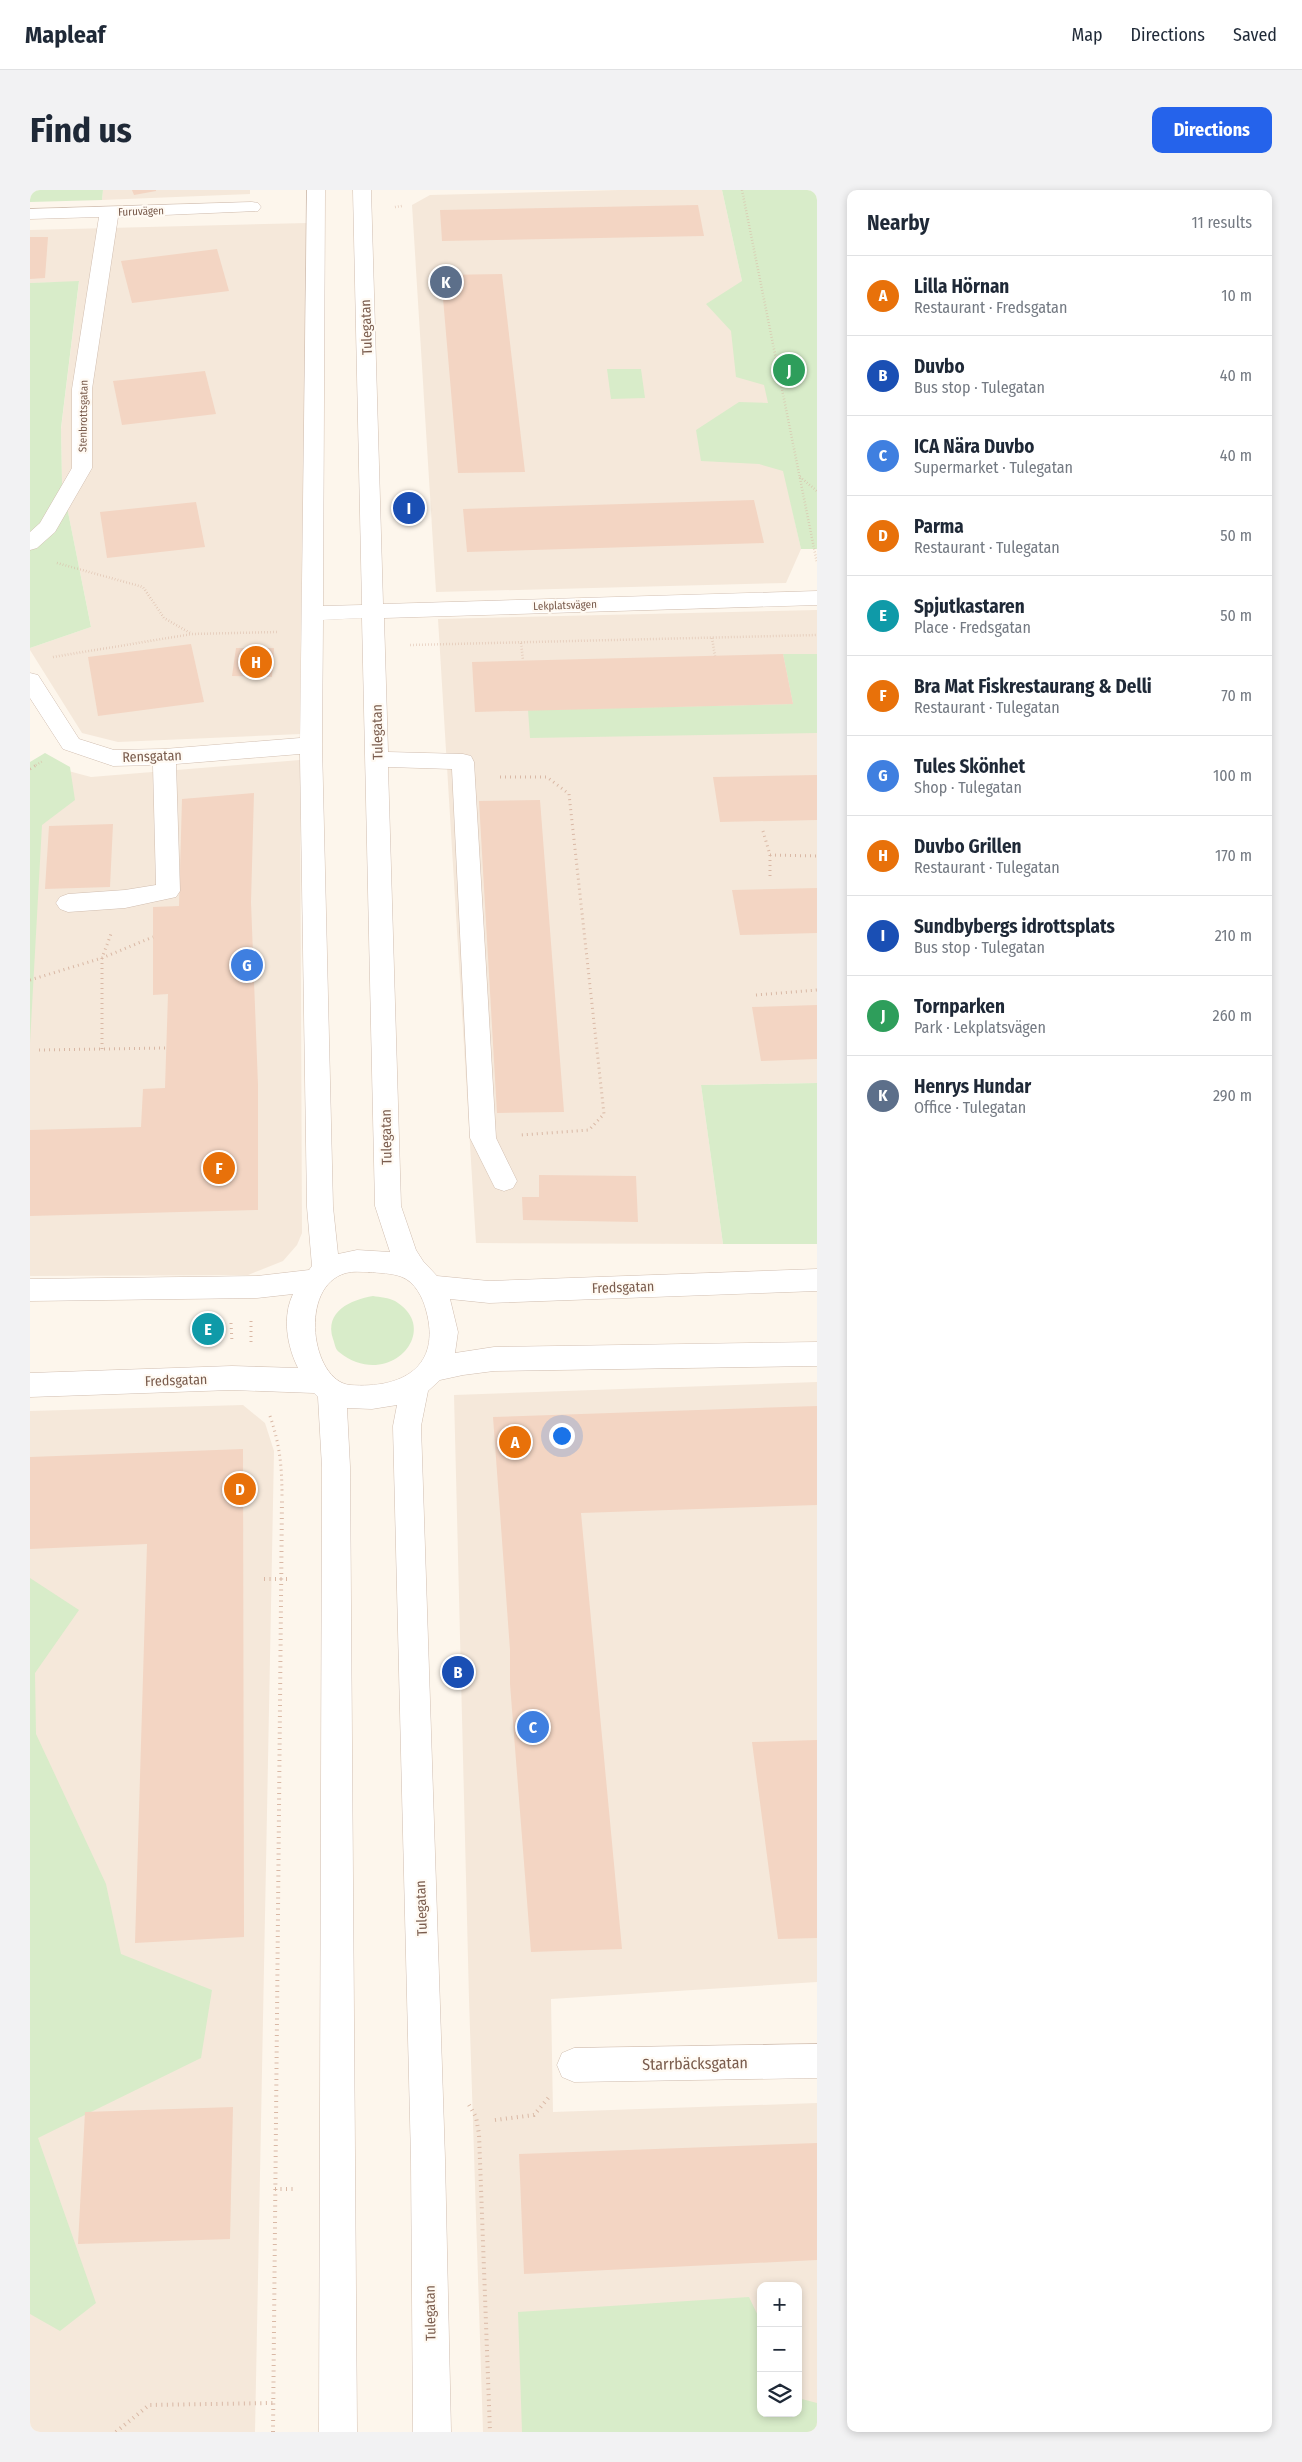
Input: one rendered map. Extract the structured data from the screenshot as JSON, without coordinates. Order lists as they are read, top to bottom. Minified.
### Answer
{"streets":{"street":["Furuvägen","Tulegatan","Stenbrottsgatan","Lekplatsvägen","Rensgatan","Fredsgatan","Starrbäcksgatan"]},"crossings":[["Furuvägen","Stenbrottsgatan"],["Tulegatan","Lekplatsvägen"],["Tulegatan","Fredsgatan"]],"page":{"header":"Mapleaf","nav":["Map","Directions","Saved"],"buttons":"Directions","title":"Find us","heading":["Nearby","11 results"],"list":[{"mark":"A","name":"Lilla Hörnan","note":"Restaurant · Fredsgatan","value":"10 m"},{"mark":"B","name":"Duvbo","note":"Bus stop · Tulegatan","value":"40 m"},{"mark":"C","name":"ICA Nära Duvbo","note":"Supermarket · Tulegatan","value":"40 m"},{"mark":"D","name":"Parma","note":"Restaurant · Tulegatan","value":"50 m"},{"mark":"E","name":"Spjutkastaren","note":"Place · Fredsgatan","value":"50 m"},{"mark":"F","name":"Bra Mat Fiskrestaurang & Delli","note":"Restaurant · Tulegatan","value":"70 m"},{"mark":"G","name":"Tules Skönhet","note":"Shop · Tulegatan","value":"100 m"},{"mark":"H","name":"Duvbo Grillen","note":"Restaurant · Tulegatan","value":"170 m"},{"mark":"I","name":"Sundbybergs idrottsplats","note":"Bus stop · Tulegatan","value":"210 m"},{"mark":"J","name":"Tornparken","note":"Park · Lekplatsvägen","value":"260 m"},{"mark":"K","name":"Henrys Hundar","note":"Office · Tulegatan","value":"290 m"}],"pins":["K","J","I","H","G","F","E","A","D","B","C"],"map_buttons":["+","−"]}}
